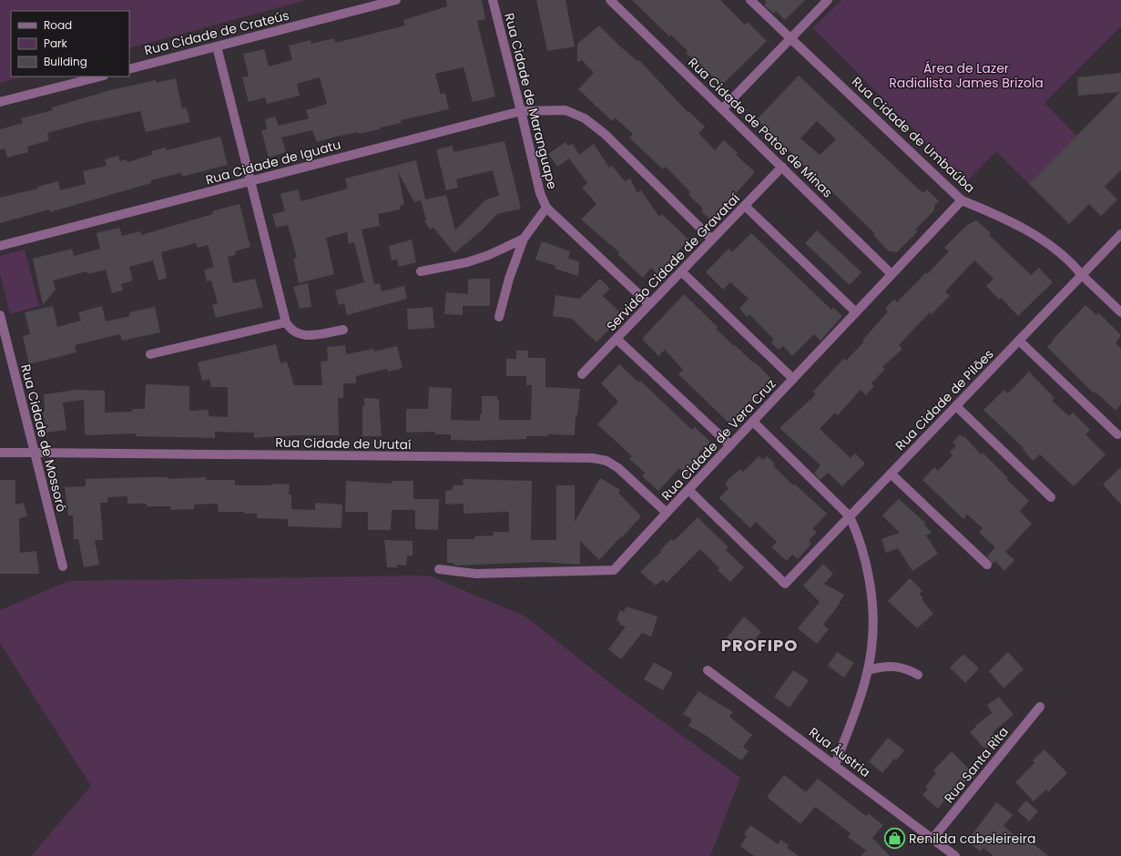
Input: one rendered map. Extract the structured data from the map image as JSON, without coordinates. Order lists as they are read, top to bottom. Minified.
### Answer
{"streets":{"street":["Rua Cidade de Crateús","Rua Cidade de Maranguape","Rua Cidade de Patos de Minas","Rua Cidade de Umbaúba","Rua Cidade de Iguatu","Servidão Cidade de Gravataí","Rua Cidade de Pilões","Rua Cidade de Mossoró","Rua Cidade de Vera Cruz","Rua Cidade de Urutaí","Rua Áustria","Rua Santa Rita"]},"crossings":[["Rua Cidade de Maranguape","Rua Cidade de Iguatu"],["Rua Cidade de Patos de Minas","Servidão Cidade de Gravataí"],["Rua Cidade de Patos de Minas","Rua Cidade de Vera Cruz"],["Rua Cidade de Umbaúba","Rua Cidade de Pilões"],["Rua Cidade de Umbaúba","Rua Cidade de Vera Cruz"],["Rua Cidade de Iguatu","Servidão Cidade de Gravataí"],["Rua Cidade de Pilões","Rua Cidade de Vera Cruz"],["Rua Cidade de Mossoró","Rua Cidade de Urutaí"],["Rua Cidade de Vera Cruz","Rua Cidade de Urutaí"],["Rua Áustria","Rua Santa Rita"]],"districts":["PROFIPO"],"parks":["Área de Lazer Radialista James Brizola"],"places":{"shop":["Renilda cabeleireira"]},"legend":["Road","Park","Building"]}
